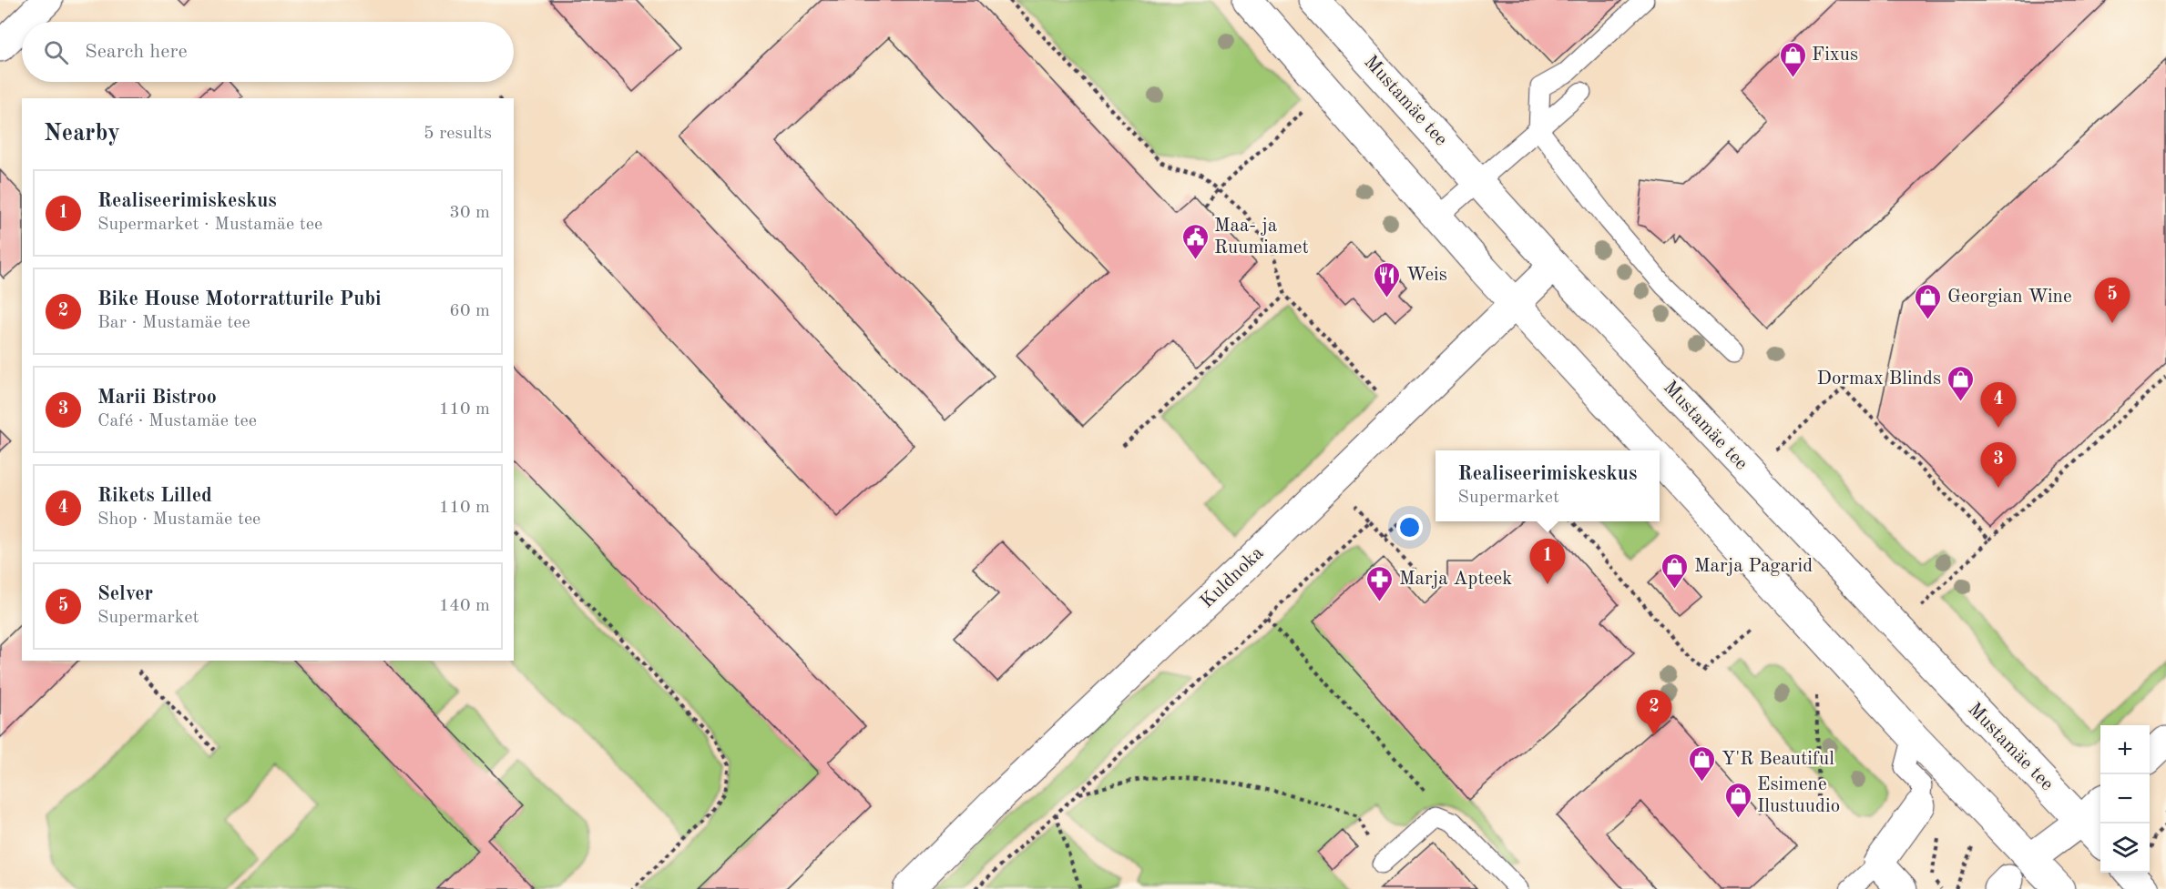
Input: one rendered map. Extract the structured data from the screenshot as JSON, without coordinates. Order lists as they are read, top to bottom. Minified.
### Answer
{"streets":{"main road":["Mustamäe tee","Kuldnoka"]},"crossings":[["Mustamäe tee","Kuldnoka"]],"places":{"shop":["Fixus","Georgian Wine","Dormax Blinds","Marja Pagarid","Y'R Beautiful","Esimene Ilustuudio"],"public building":["Maa- ja Ruumiamet"],"restaurant":["Weis"],"pharmacy":["Marja Apteek"]},"page":{"search":"Search here","heading":["Nearby","5 results"],"list":[{"mark":"1","name":"Realiseerimiskeskus","note":"Supermarket · Mustamäe tee","value":"30 m"},{"mark":"2","name":"Bike House Motorratturile Pubi","note":"Bar · Mustamäe tee","value":"60 m"},{"mark":"3","name":"Marii Bistroo","note":"Café · Mustamäe tee","value":"110 m"},{"mark":"4","name":"Rikets Lilled","note":"Shop · Mustamäe tee","value":"110 m"},{"mark":"5","name":"Selver","note":"Supermarket","value":"140 m"}],"pins":["5","4","3","1","2"],"popup":["Realiseerimiskeskus","Supermarket"],"map_buttons":["+","−"]}}
